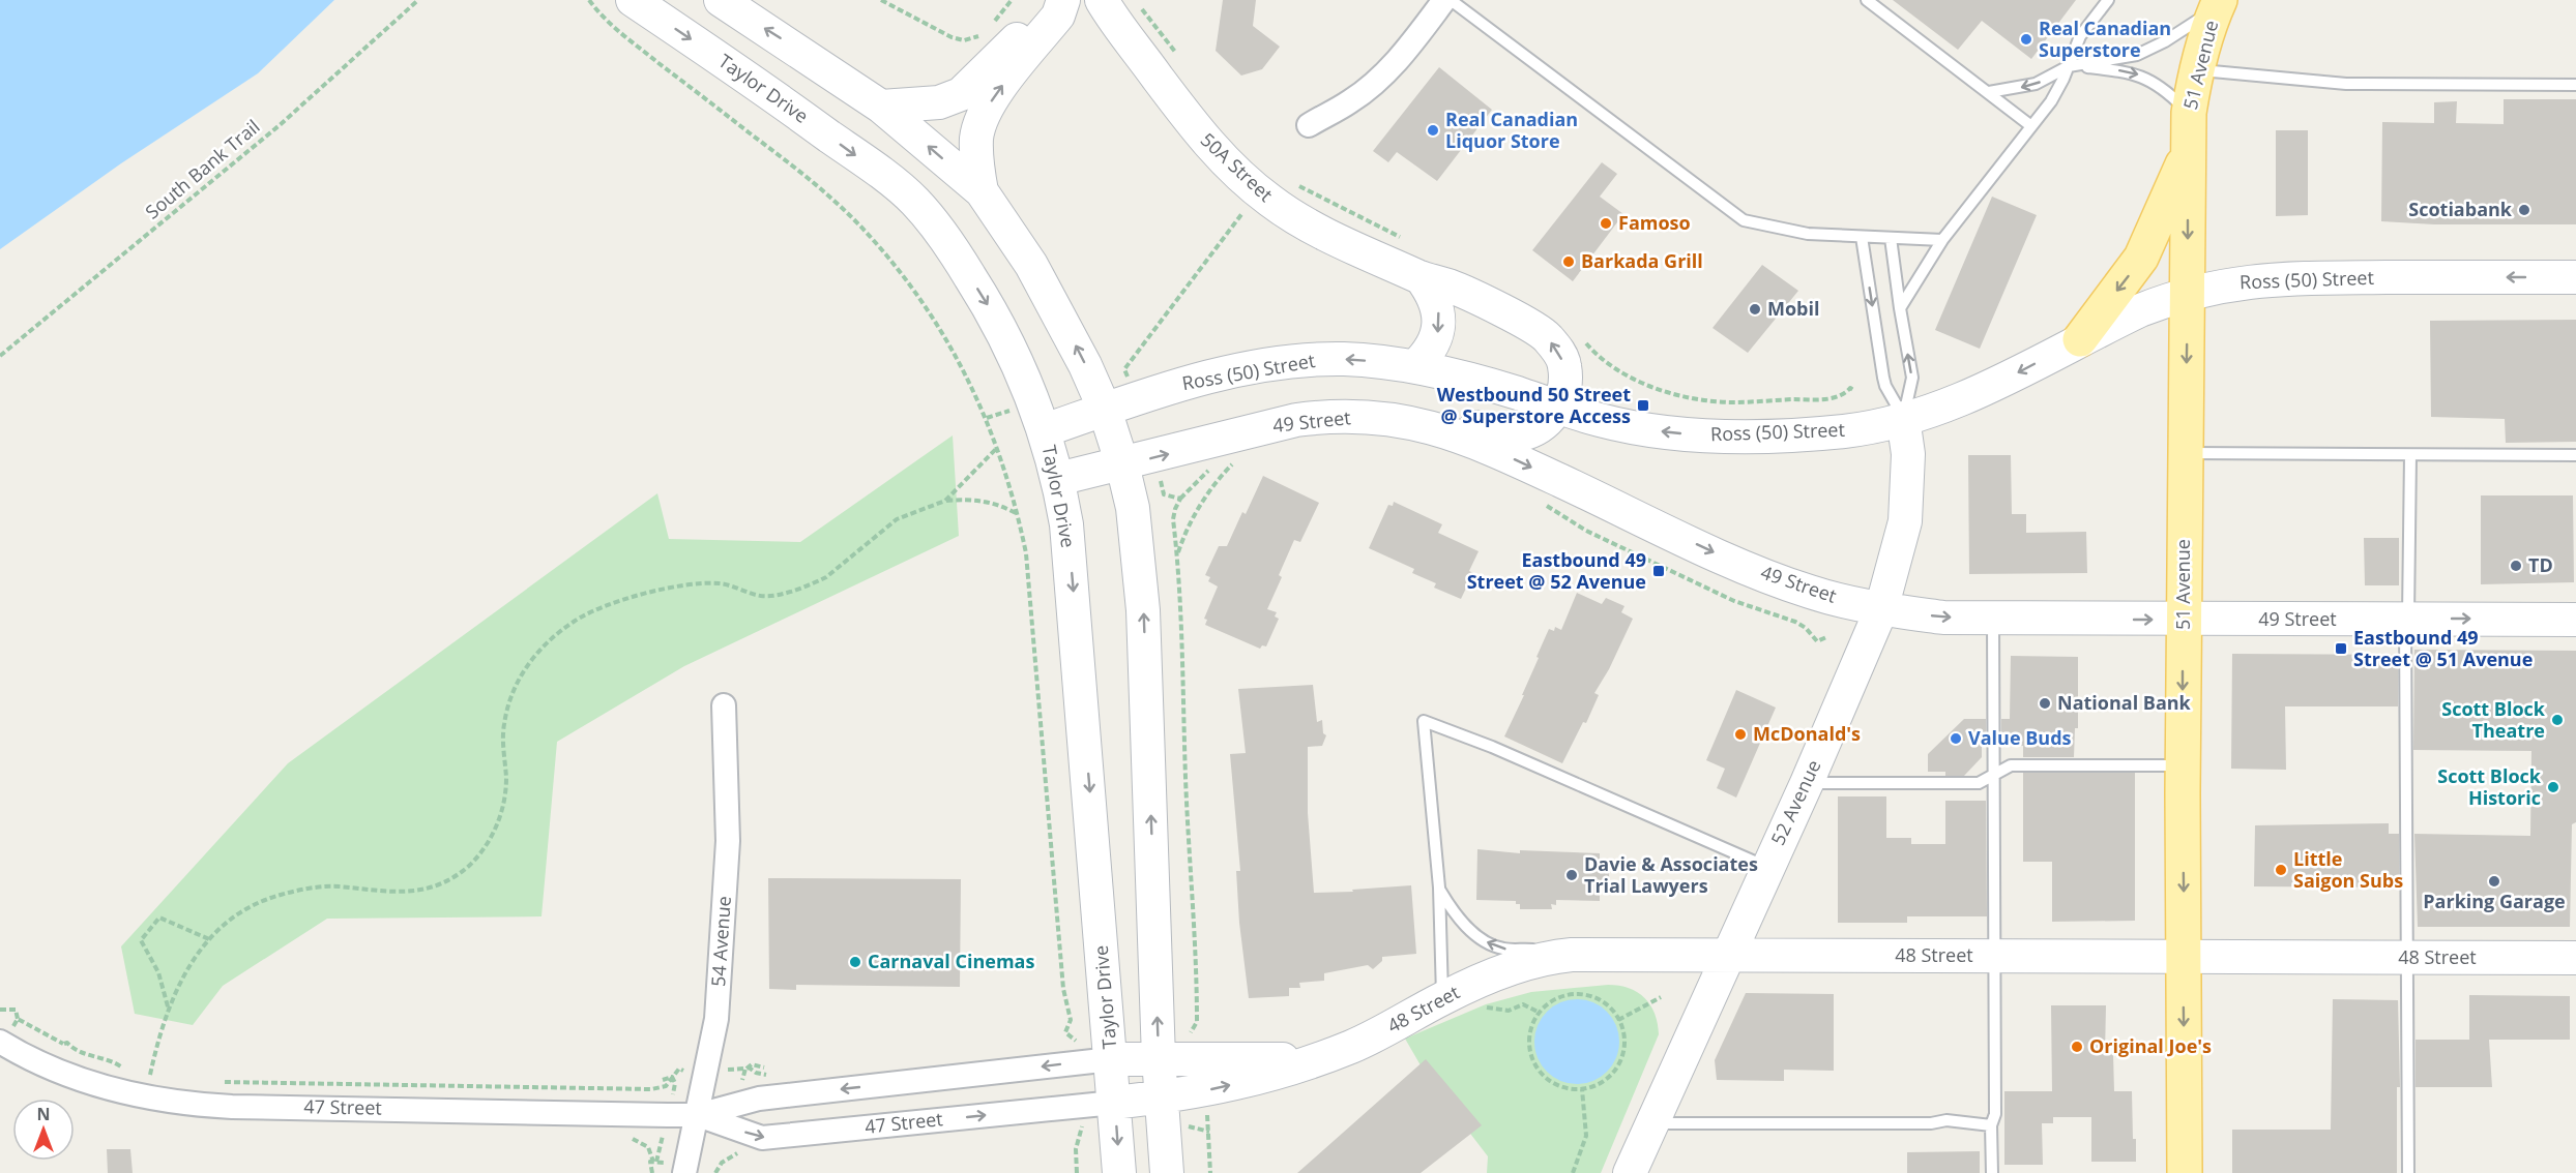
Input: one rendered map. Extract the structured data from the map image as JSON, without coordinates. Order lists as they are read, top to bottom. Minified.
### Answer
{"streets":{"main road":["51 Avenue","Taylor Drive","50A Street","Ross (50) Street","49 Street","52 Avenue","48 Street"],"street":["54 Avenue","47 Street"],"path":["South Bank Trail"]},"crossings":[["51 Avenue","Ross (50) Street"],["51 Avenue","49 Street"],["51 Avenue","48 Street"],["Taylor Drive","Ross (50) Street"],["Taylor Drive","49 Street"],["Taylor Drive","48 Street"],["Taylor Drive","47 Street"],["50A Street","Ross (50) Street"],["Ross (50) Street","52 Avenue"],["49 Street","52 Avenue"],["52 Avenue","48 Street"],["54 Avenue","47 Street"],["48 Street","47 Street"]],"one_way":["51 Avenue","Ross (50) Street","49 Street"],"places":{"other":["Real Canadian Superstore","Real Canadian Liquor Store","Scotiabank","Famoso","Barkada Grill","Mobil","TD","National Bank","Scott Block Theatre","McDonald's","Value Buds","Scott Block Historic","Little Saigon Subs","Davie & Associates Trial Lawyers","Parking Garage","Carnaval Cinemas","Original Joe's"],"transit":["Westbound 50 Street @ Superstore Access","Eastbound 49 Street @ 52 Avenue","Eastbound 49 Street @ 51 Avenue"]},"north":"top"}
